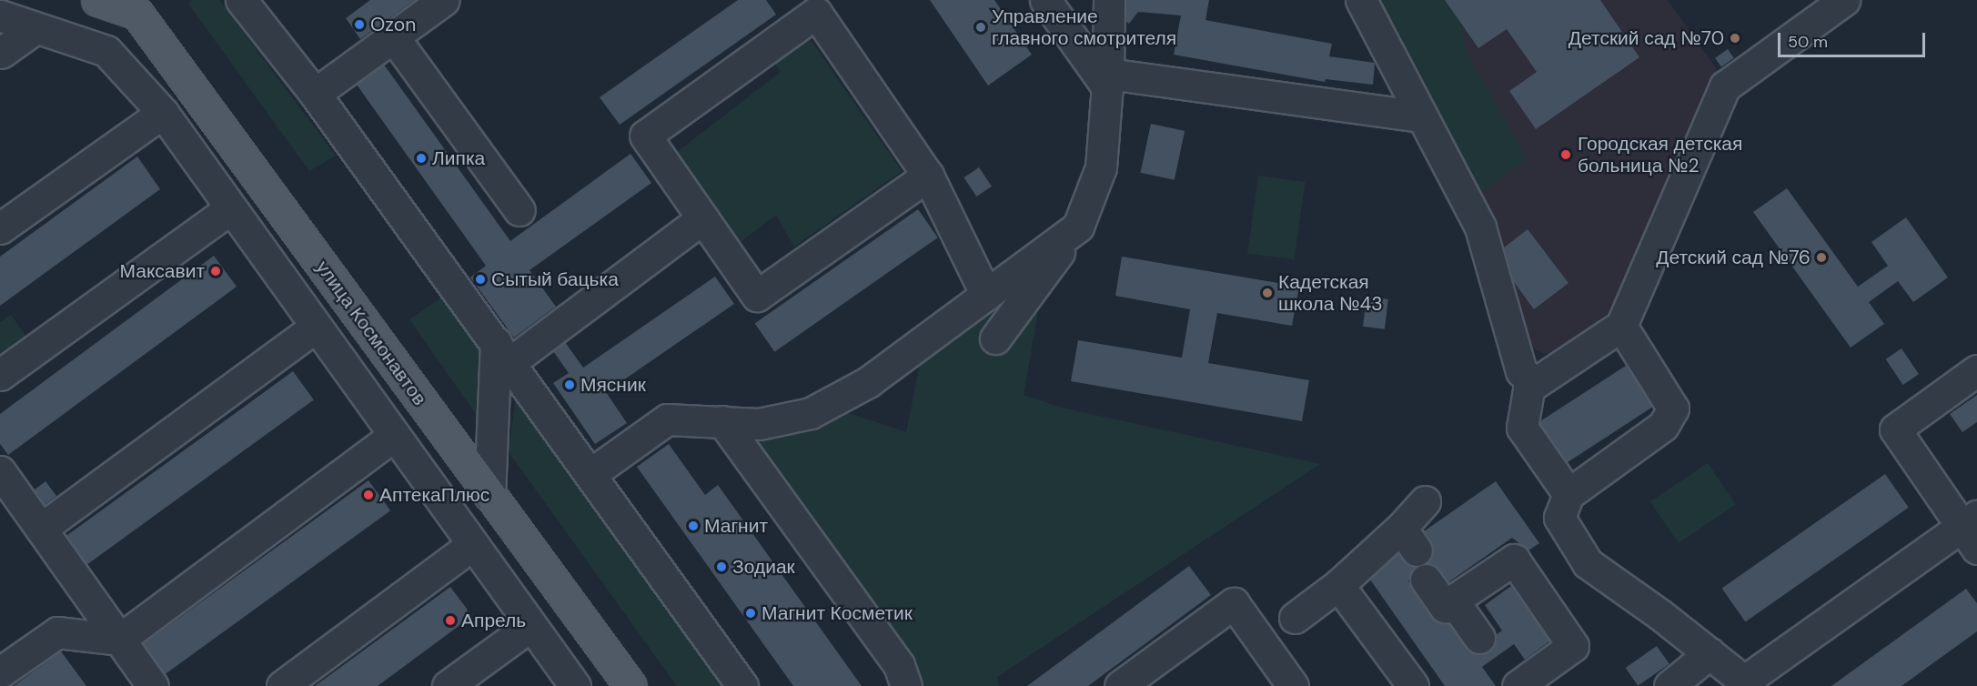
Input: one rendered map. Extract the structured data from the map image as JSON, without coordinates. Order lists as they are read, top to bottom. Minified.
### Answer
{"streets":{"main road":["улица Космонавтов"]},"places":["Ozon","Управление главного смотрителя","Детский сад №70","Городская детская больница №2","Липка","Детский сад №76","Максавит","Сытый бацька","Кадетская школа №43","Мясник","АптекаПлюс","Магнит","Зодиак","Магнит Косметик","Апрель"],"scale_bar":"50 m"}
